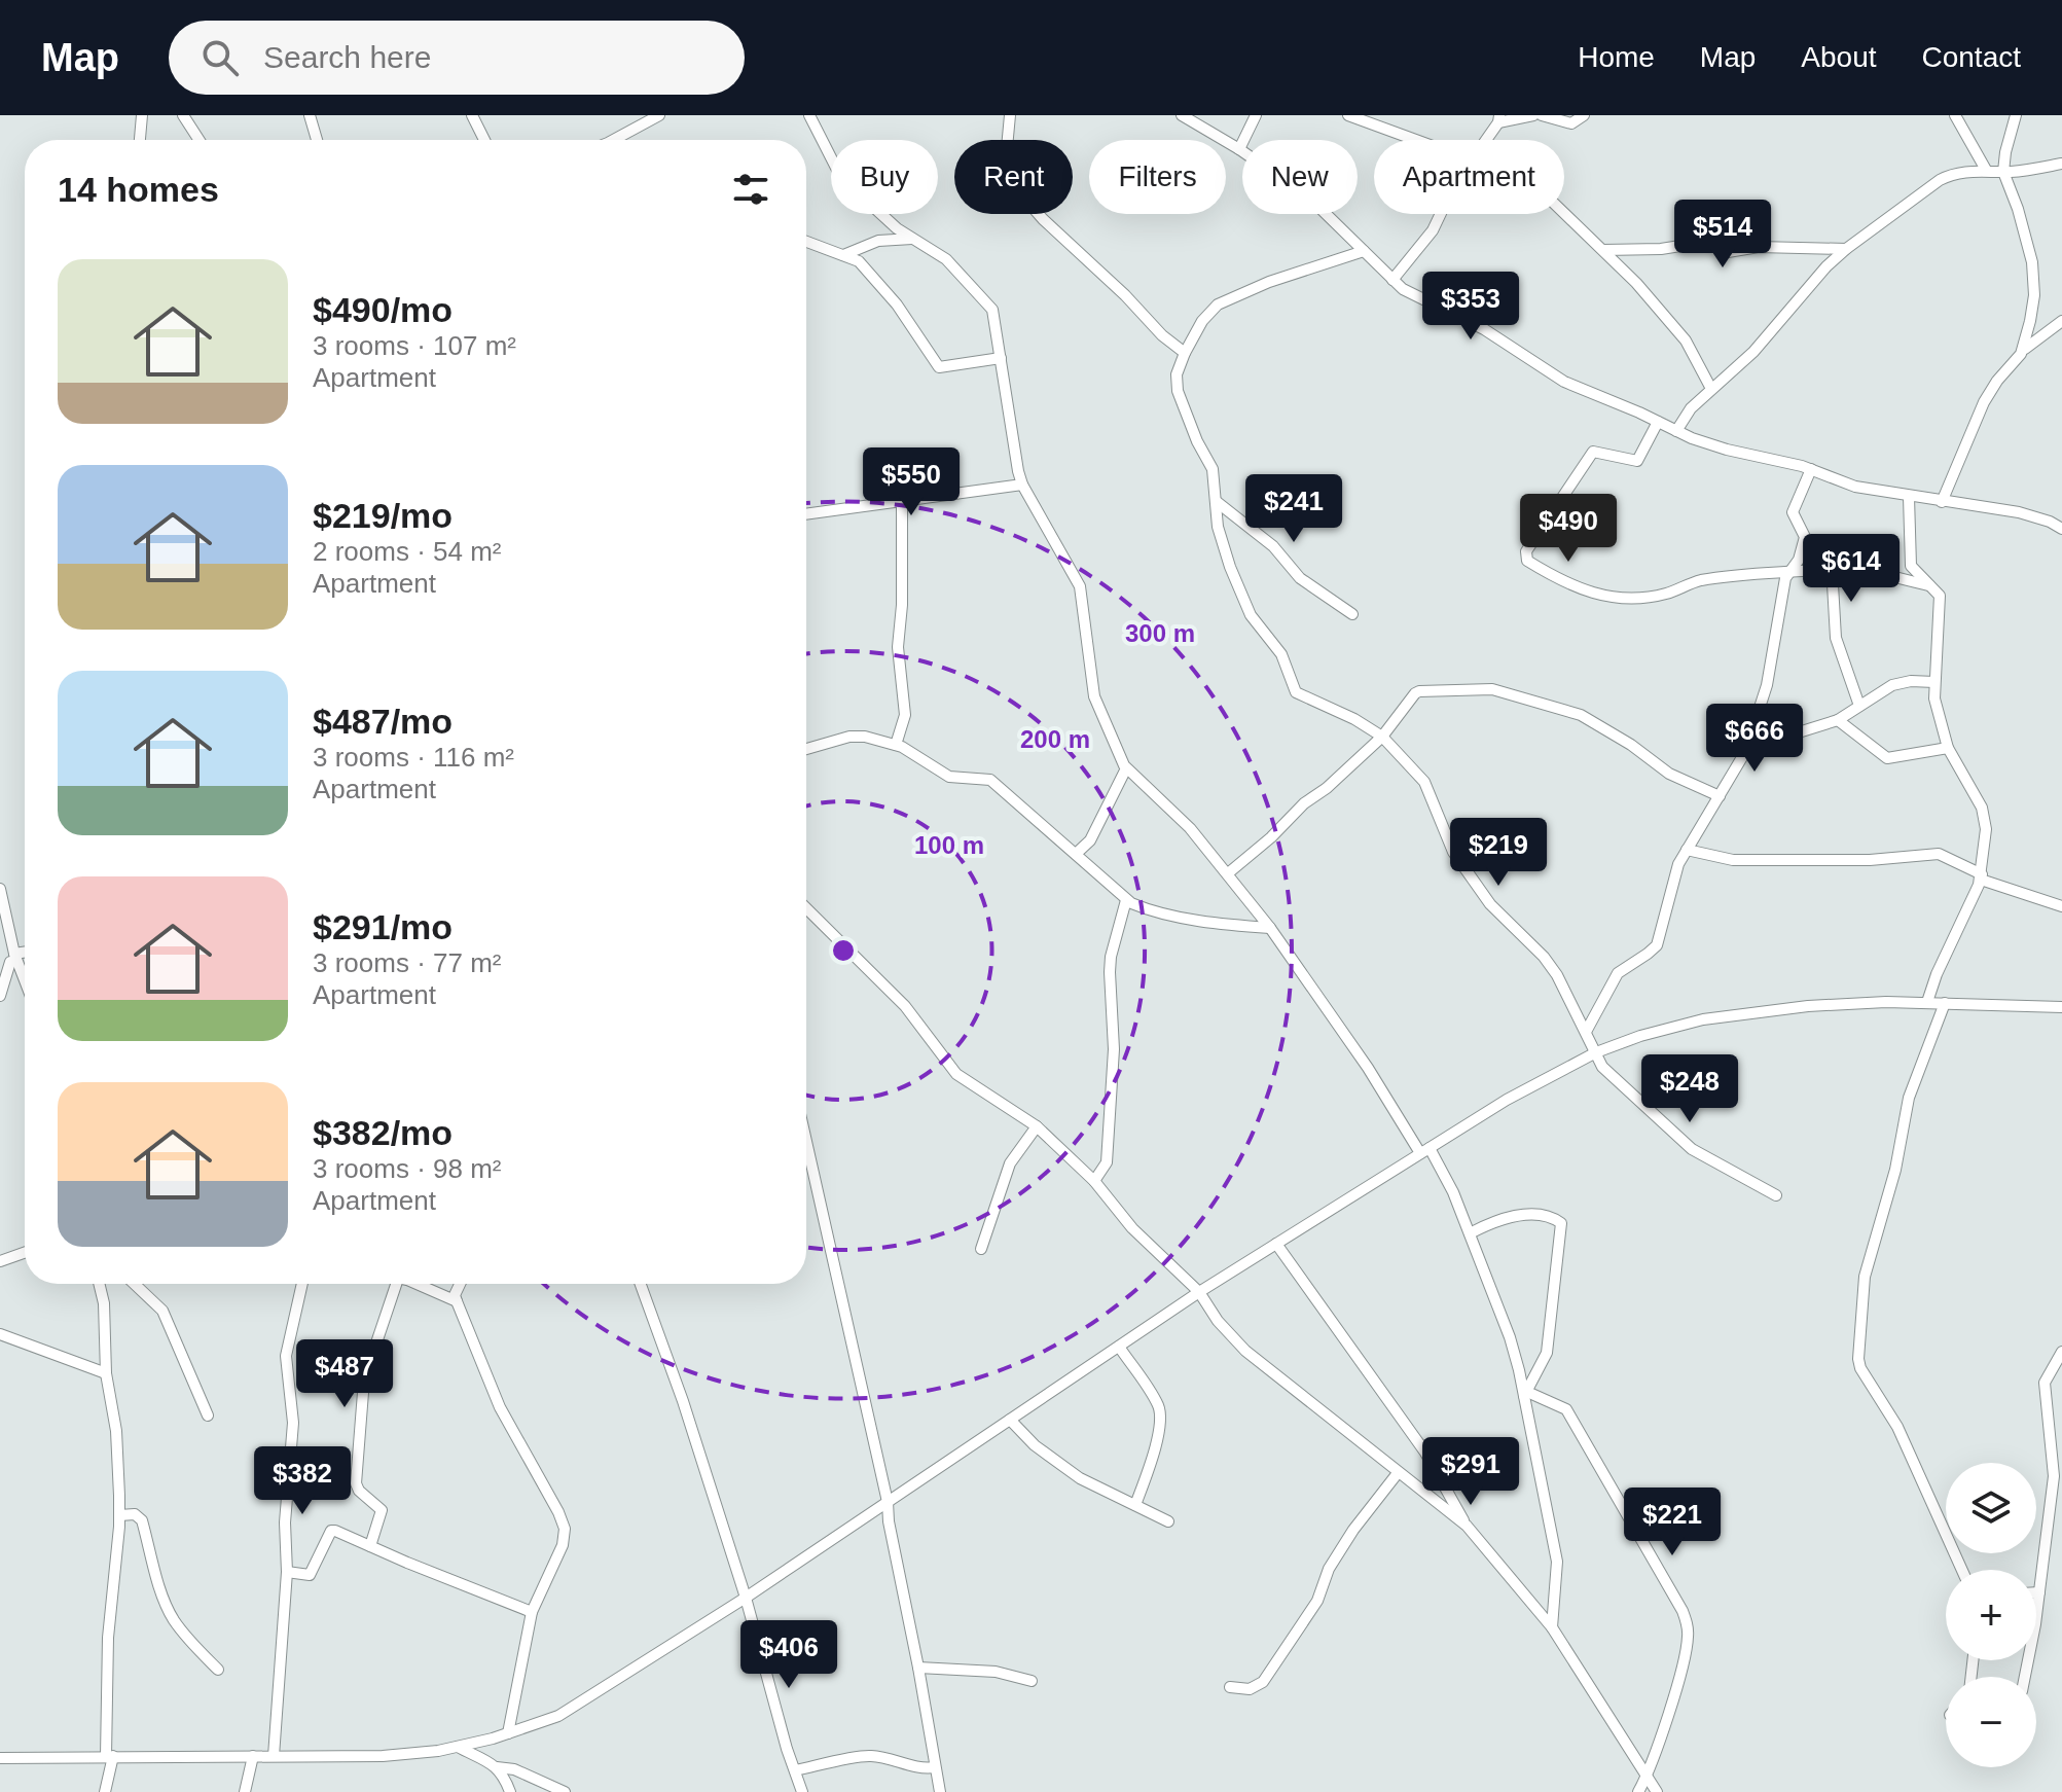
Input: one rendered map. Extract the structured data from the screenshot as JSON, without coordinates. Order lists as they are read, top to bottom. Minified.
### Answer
{"page":{"header":"Map","search":"Search here","nav":["Home","Map","About","Contact"],"chip":["Buy","Rent","Filters","New","Apartment"],"heading":"14 homes","price":["$514","$353","$550","$241","$490","$614","$666","$219","$248","$487","$291","$382","$221","$406"],"list":[{"name":"$490/mo","note":"3 rooms · 107 m² · Apartment"},{"name":"$219/mo","note":"2 rooms · 54 m² · Apartment"},{"name":"$487/mo","note":"3 rooms · 116 m² · Apartment"},{"name":"$291/mo","note":"3 rooms · 77 m² · Apartment"},{"name":"$382/mo","note":"3 rooms · 98 m² · Apartment"}],"map_buttons":["+","−"]},"rings":["300 m","200 m","100 m"]}
